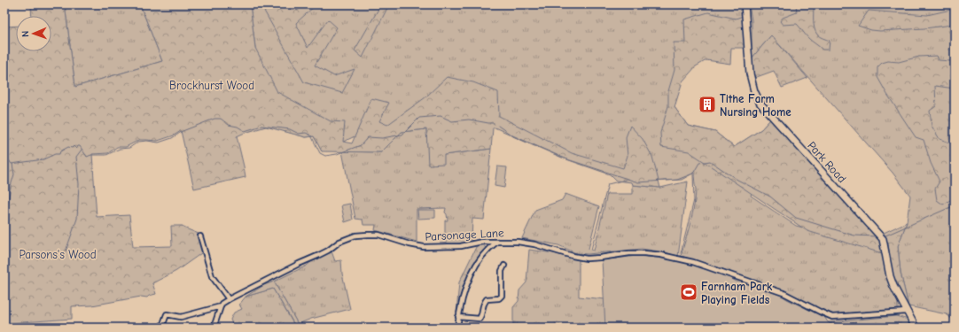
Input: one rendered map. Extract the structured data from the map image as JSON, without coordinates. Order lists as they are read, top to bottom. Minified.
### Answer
{"streets":{"main road":["Park Road"],"street":["Parsonage Lane"]},"crossings":[["Park Road","Parsonage Lane"]],"parks":["Brockhurst Wood","Parsons's Wood"],"places":{"building":["Tithe Farm Nursing Home"],"sports":["Farnham Park Playing Fields"]},"north":"left"}
